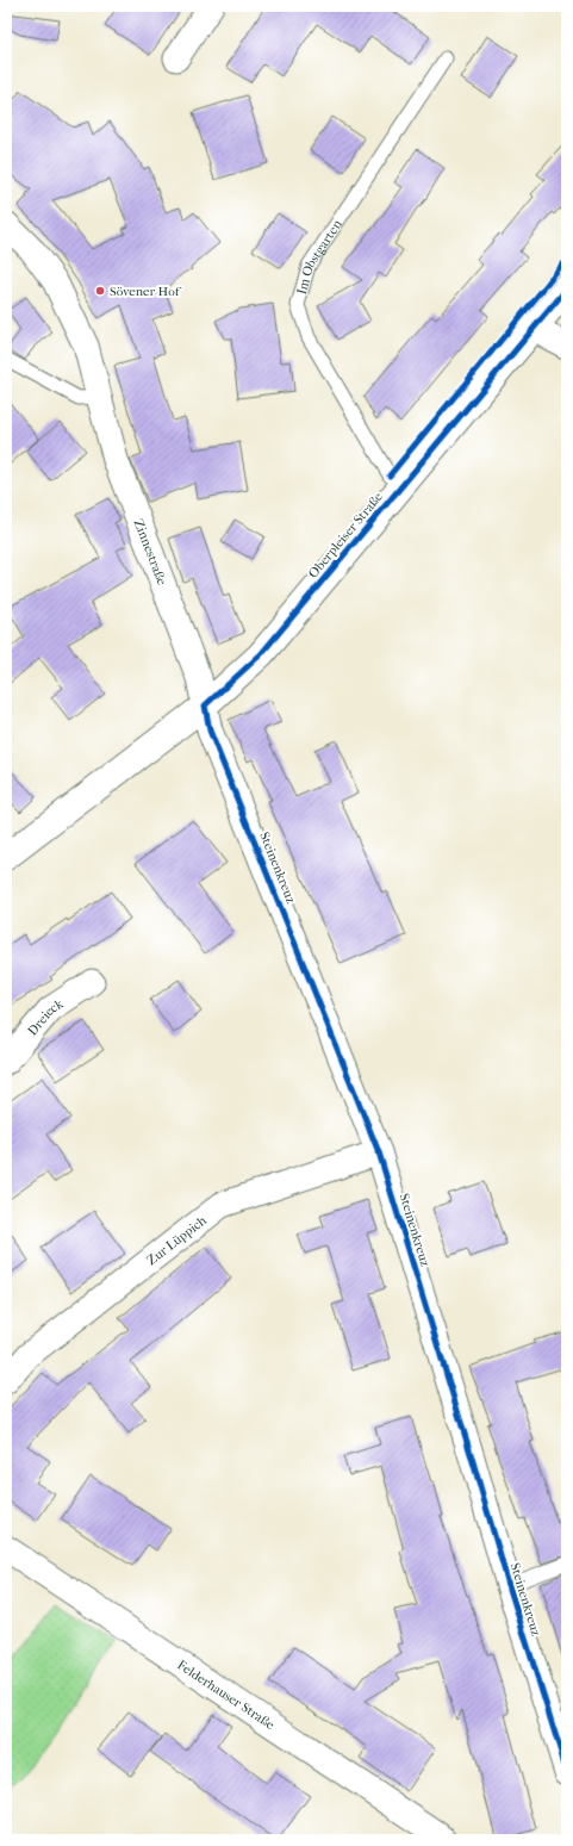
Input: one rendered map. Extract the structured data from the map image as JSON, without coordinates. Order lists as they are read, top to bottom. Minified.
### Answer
{"streets":{"main road":["Oberpleiser Straße"],"street":["Zinnestraße","Steinenkreuz","Dreieck","Zur Lüppich","Felderhauser Straße"],"lane":["Im Obstgarten"]},"crossings":[["Im Obstgarten","Oberpleiser Straße"],["Oberpleiser Straße","Zinnestraße"],["Oberpleiser Straße","Steinenkreuz"],["Zinnestraße","Steinenkreuz"],["Steinenkreuz","Zur Lüppich"]],"places":["Sövener Hof"]}
